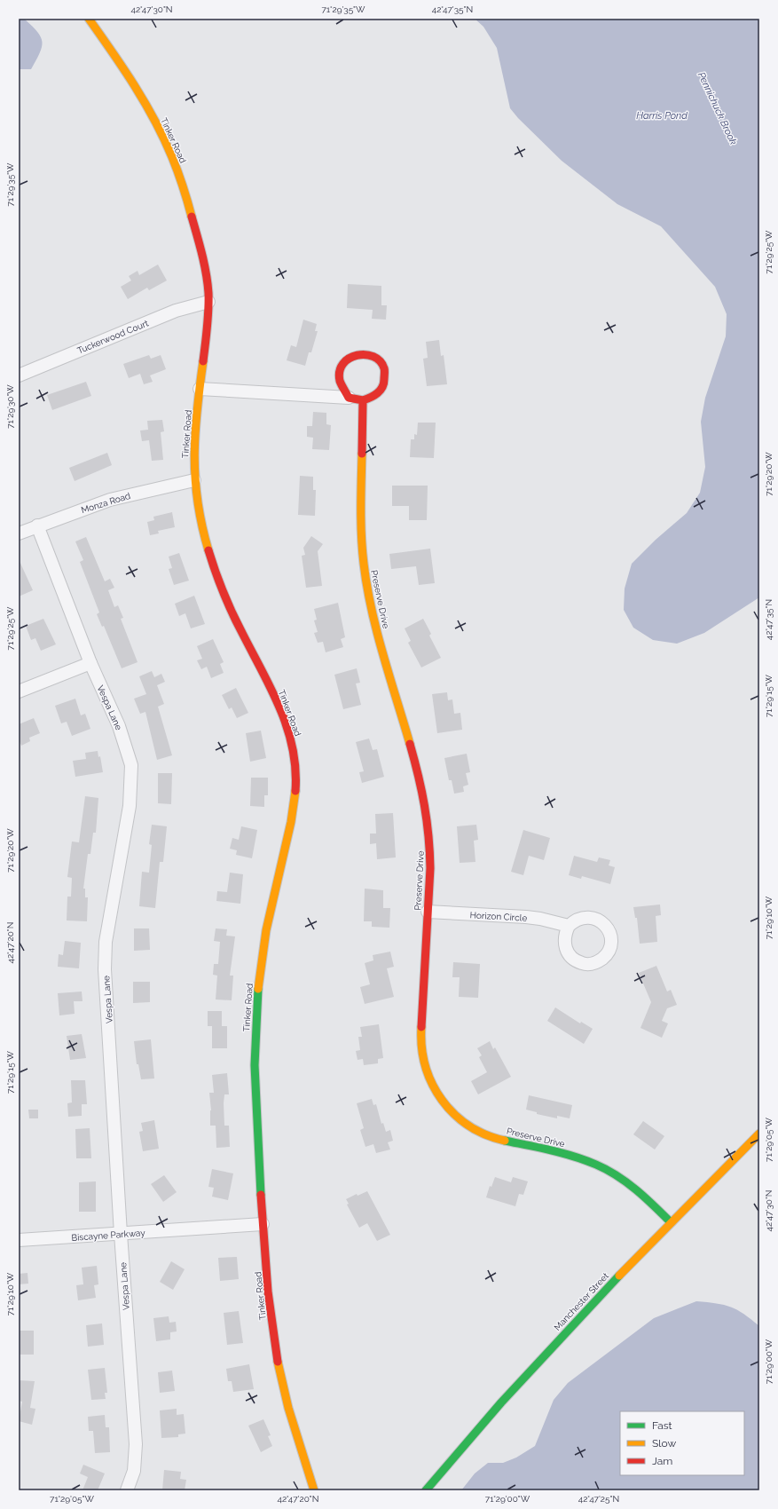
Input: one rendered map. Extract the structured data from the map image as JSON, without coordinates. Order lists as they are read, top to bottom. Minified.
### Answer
{"streets":{"street":["Tinker Road","Tuckerwood Court","Monza Road","Preserve Drive","Vespa Lane","Horizon Circle","Biscayne Parkway","Manchester Street"]},"crossings":[["Tinker Road","Tuckerwood Court"],["Tinker Road","Monza Road"],["Tinker Road","Biscayne Parkway"],["Monza Road","Vespa Lane"],["Preserve Drive","Horizon Circle"],["Preserve Drive","Manchester Street"],["Vespa Lane","Biscayne Parkway"]],"water":["Pennichuck Brook","Harris Pond"],"legend":["Fast","Slow","Jam"],"coordinates":["42°47'30\"N","71°29'35\"W","42°47'35\"N","71°29'25\"W","71°29'30\"W","71°29'20\"W","71°29'15\"W","71°29'10\"W","42°47'20\"N","71°29'05\"W","71°29'00\"W","42°47'25\"N"]}
